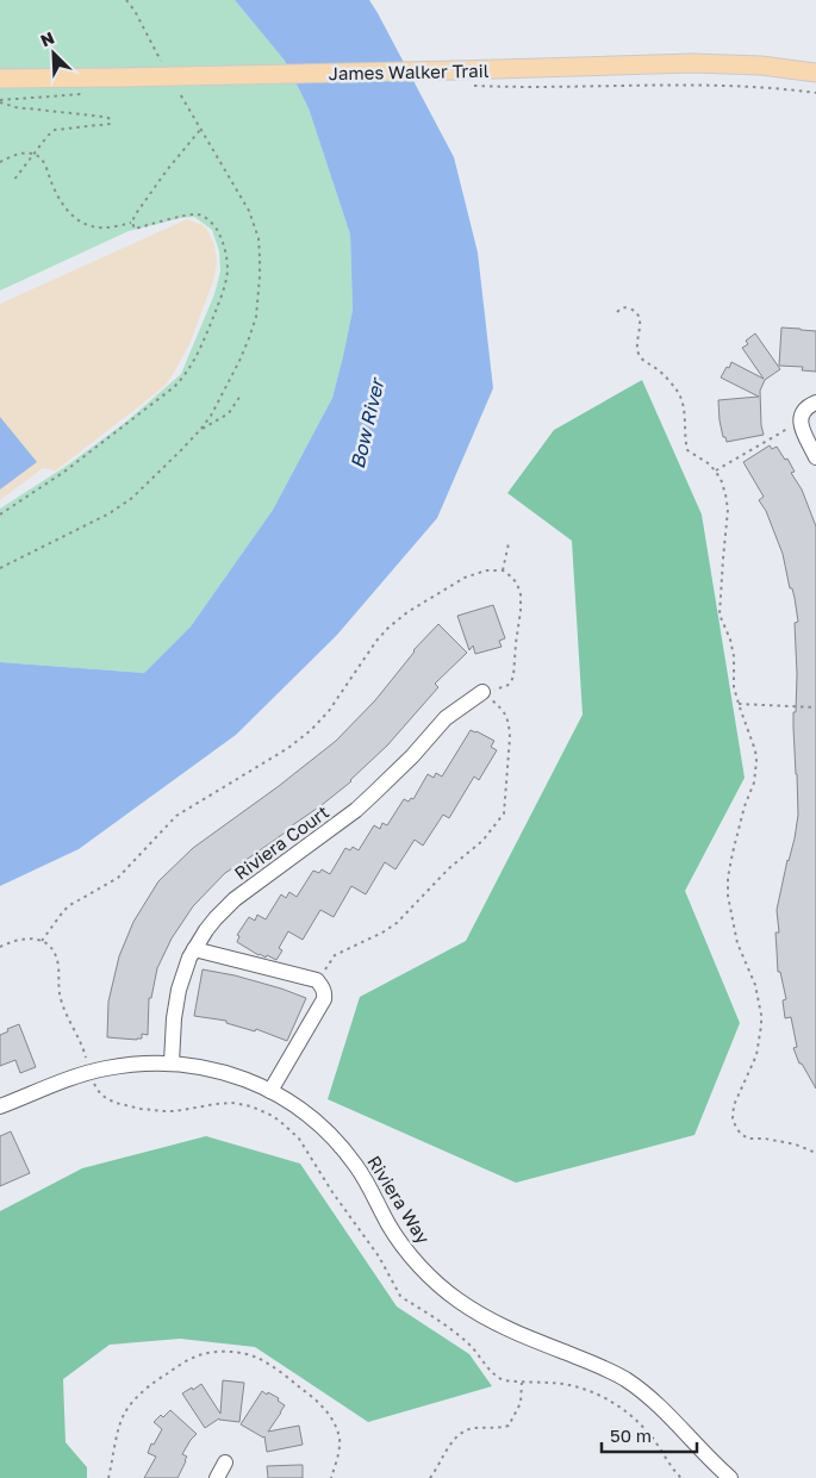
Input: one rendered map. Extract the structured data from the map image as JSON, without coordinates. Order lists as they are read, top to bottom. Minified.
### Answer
{"streets":{"main road":["James Walker Trail"],"street":["Riviera Court","Riviera Way"]},"crossings":[["Riviera Court","Riviera Way"]],"water":["Bow River"],"scale_bar":"50 m","north":"top left"}
